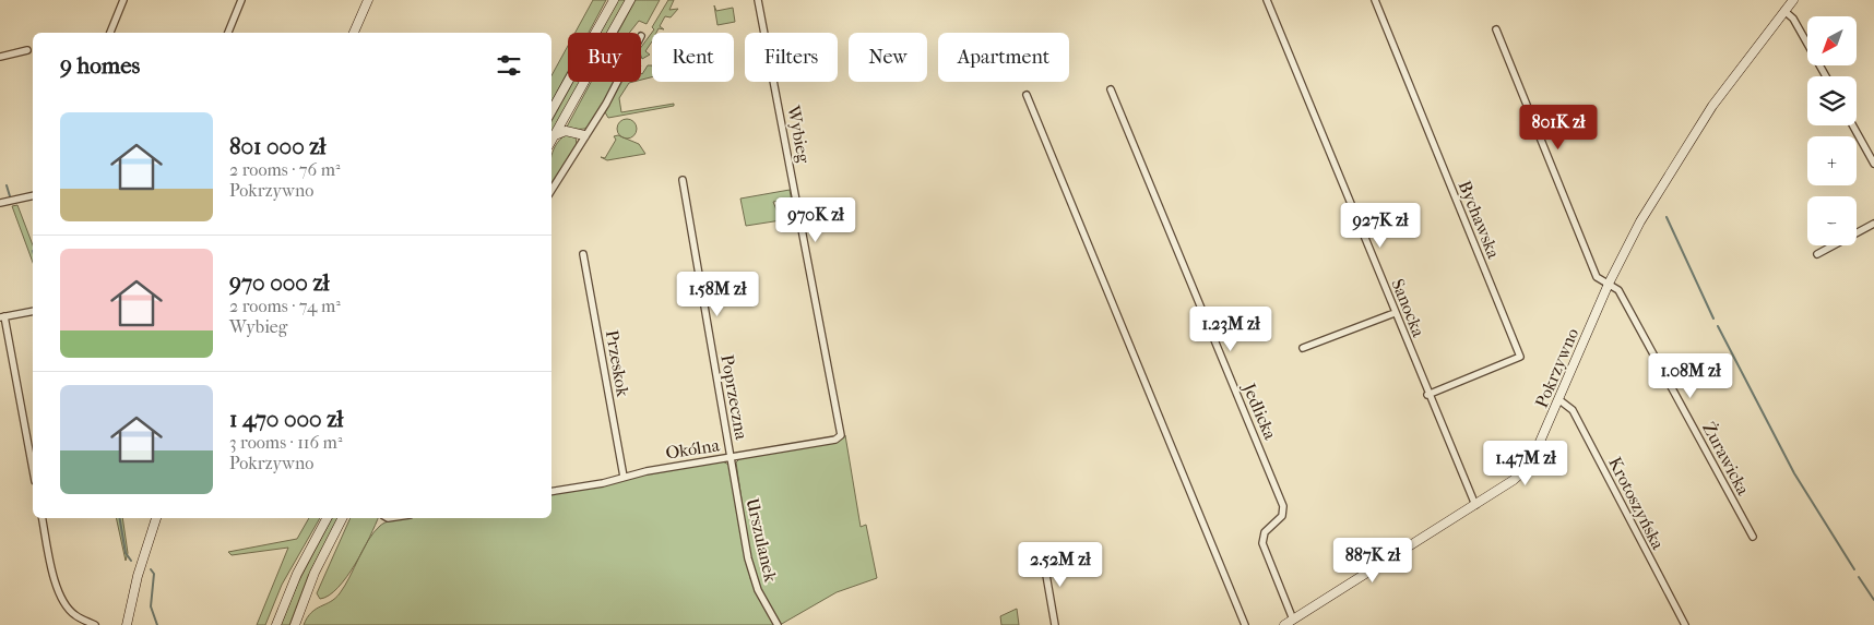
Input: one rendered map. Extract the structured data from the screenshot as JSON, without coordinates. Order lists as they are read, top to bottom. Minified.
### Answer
{"streets":{"street":["Wybieg","Bychawska","Sanocka","Przeskok","Pokrzywno","Poprzeczna","Jedlicka","Okólna","Żurawicka","Krotoszyńska","Urszulanek"]},"crossings":[["Wybieg","Okólna"],["Bychawska","Sanocka"],["Sanocka","Pokrzywno"],["Przeskok","Okólna"],["Pokrzywno","Jedlicka"],["Pokrzywno","Żurawicka"],["Pokrzywno","Krotoszyńska"],["Poprzeczna","Okólna"],["Poprzeczna","Urszulanek"],["Okólna","Urszulanek"]],"north":"bottom left","page":{"map_buttons":["+","−"],"chip":["Buy","Rent","Filters","New","Apartment"],"heading":"9 homes","list":[{"name":"801 000 zł","note":"2 rooms · 76 m² · Pokrzywno"},{"name":"970 000 zł","note":"2 rooms · 74 m² · Wybieg"},{"name":"1 470 000 zł","note":"3 rooms · 116 m² · Pokrzywno"}],"price":["801K zł","970K zł","927K zł","1.58M zł","1.23M zł","1.08M zł","1.47M zł","887K zł","2.52M zł"]}}
